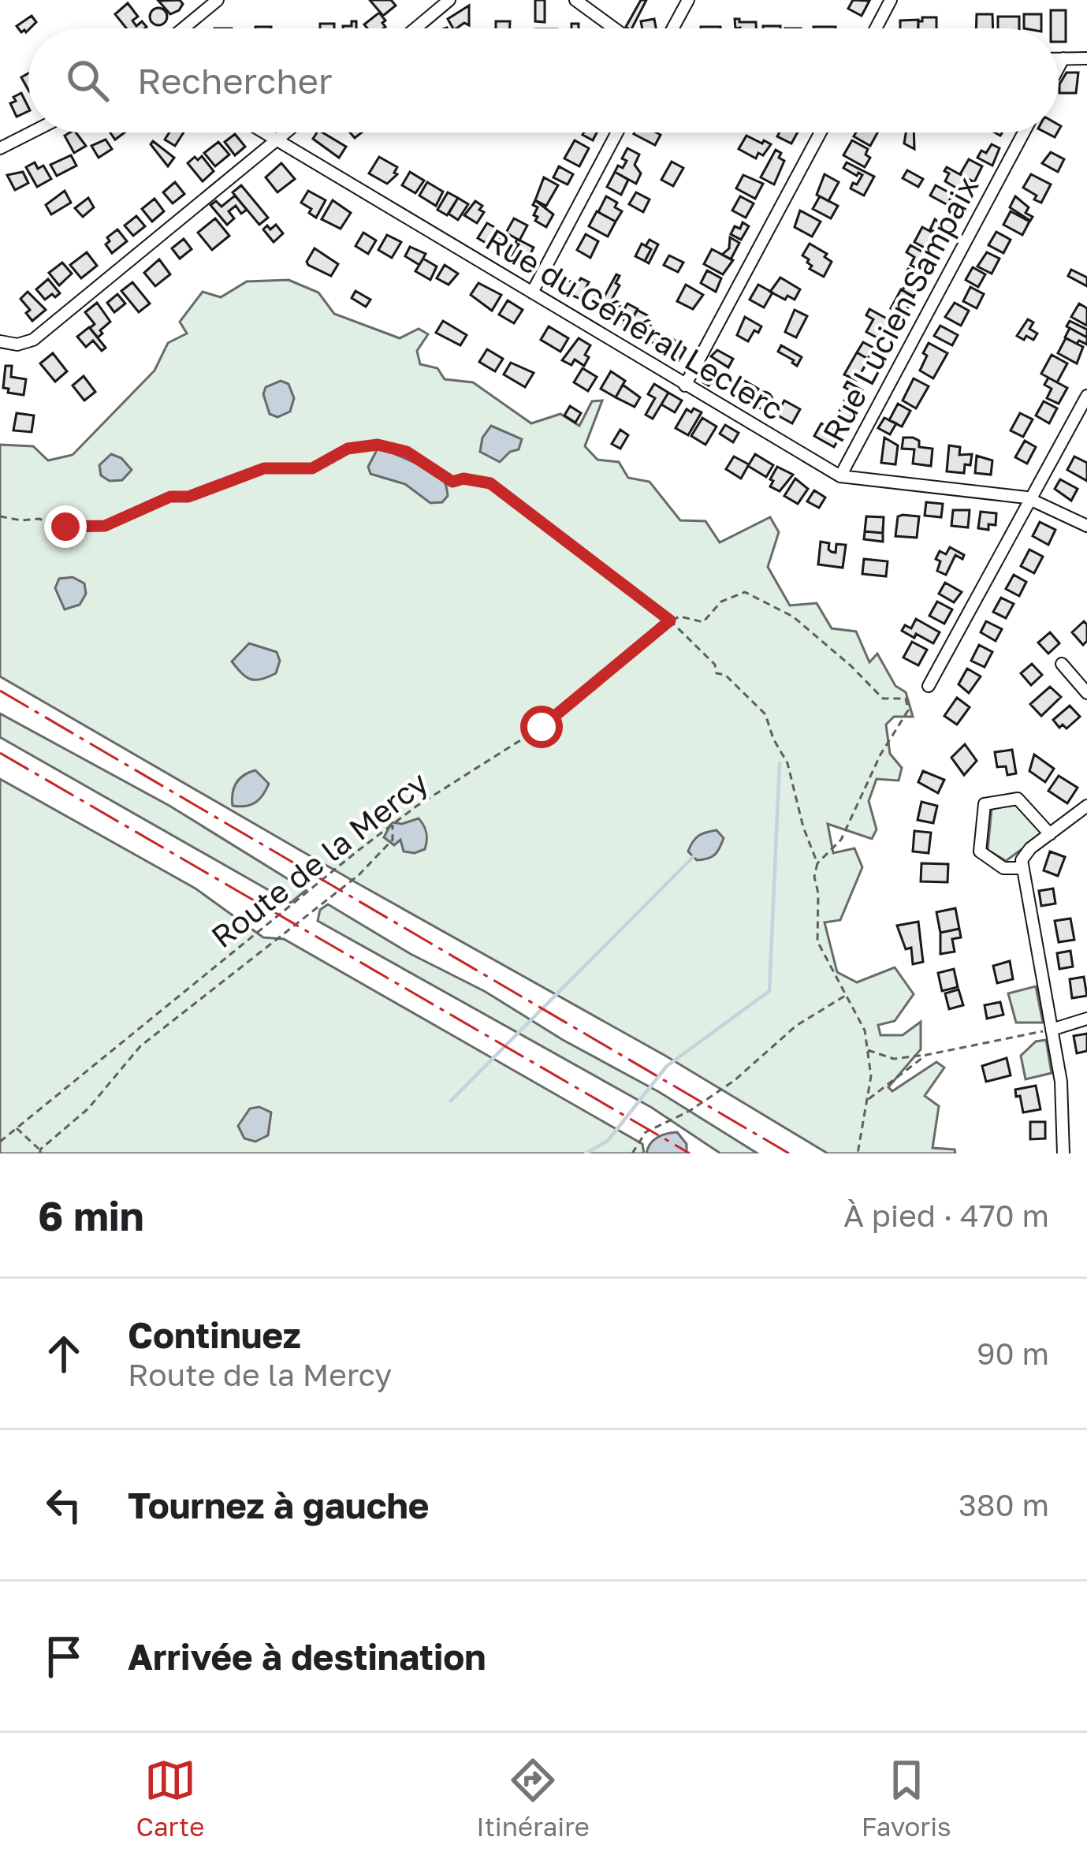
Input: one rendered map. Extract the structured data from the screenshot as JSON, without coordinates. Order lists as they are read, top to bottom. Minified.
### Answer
{"streets":{"street":["Rue Lucien Sampaix","Rue du Général Leclerc"],"path":["Route de la Mercy"]},"crossings":[["Rue Lucien Sampaix","Rue du Général Leclerc"]],"page":{"search":"Rechercher","heading":["6 min","À pied · 470 m"],"list":[["Continuez","Route de la Mercy","90 m"],["Tournez à gauche","380 m"],"Arrivée à destination"],"nav":["Carte","Itinéraire","Favoris"]}}
